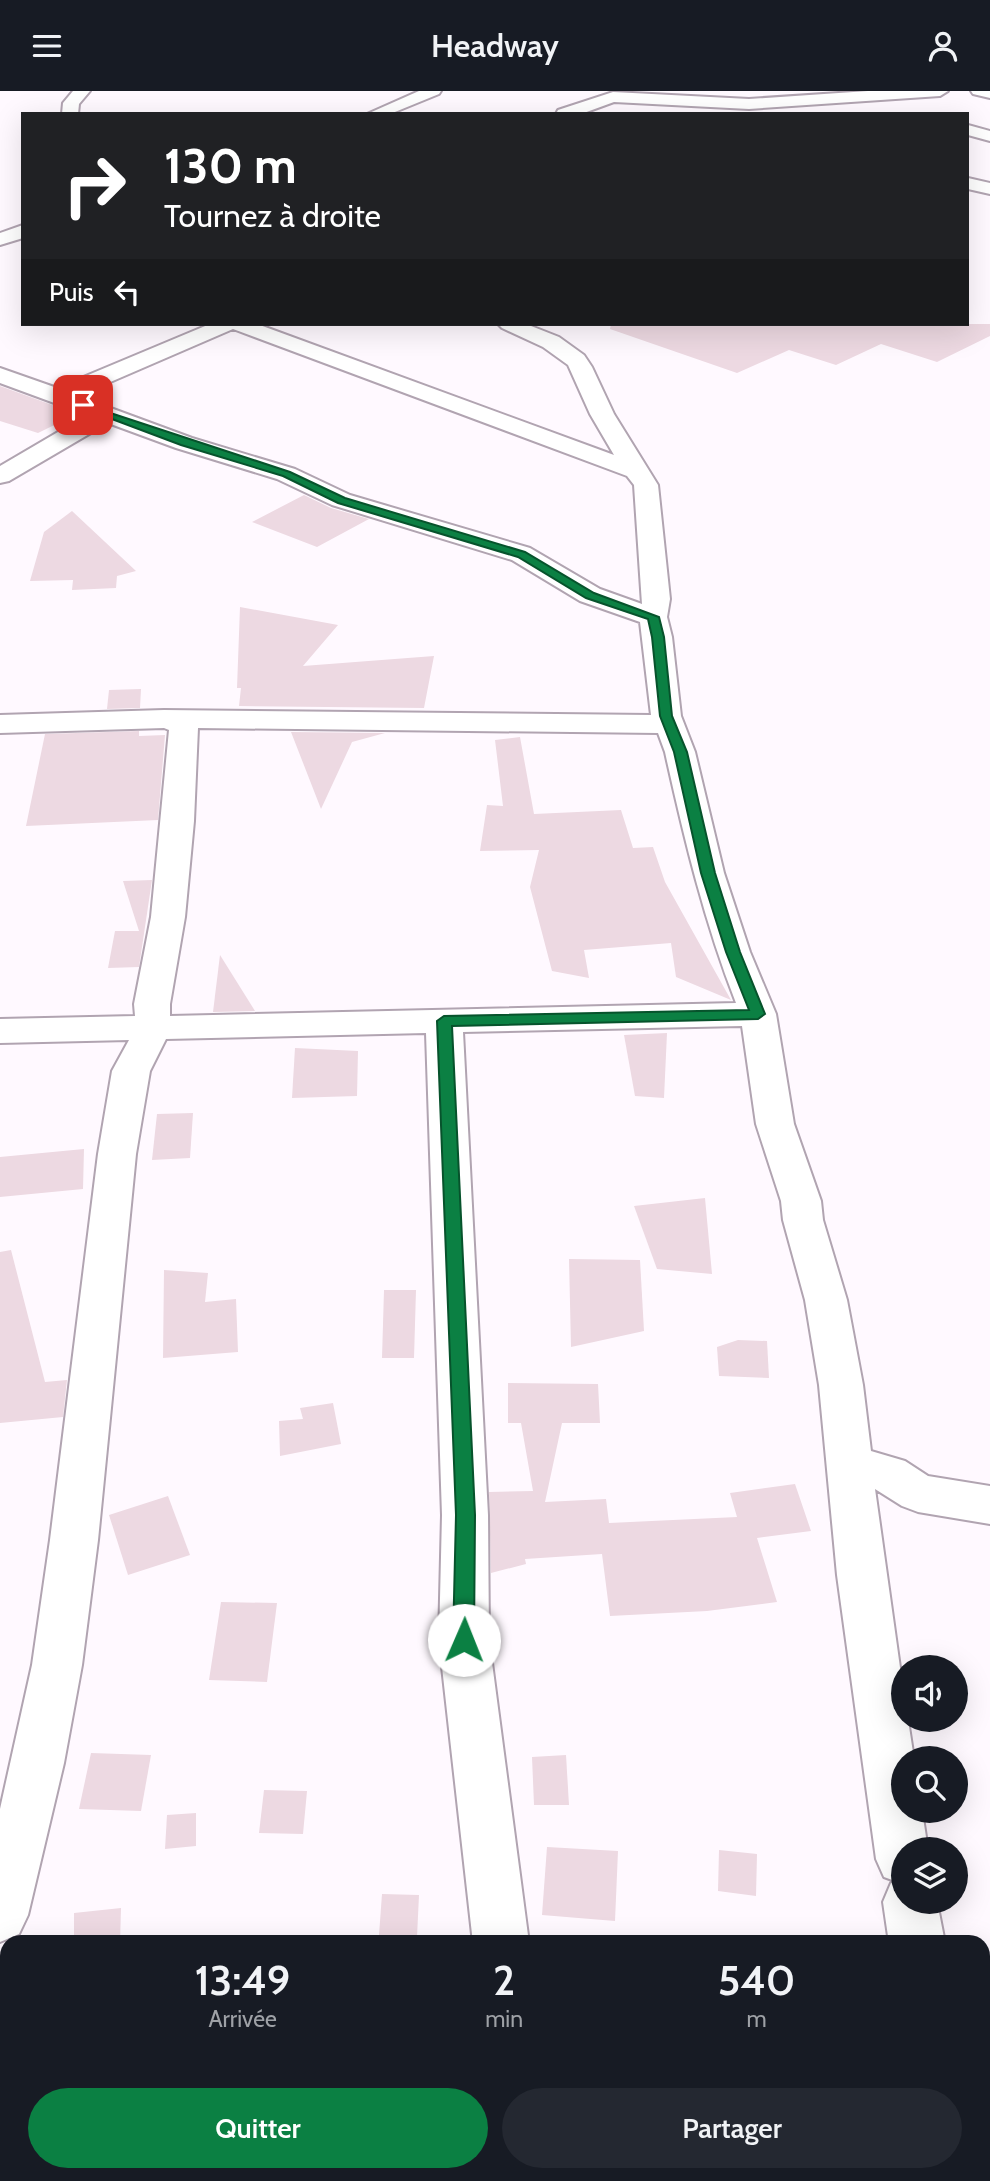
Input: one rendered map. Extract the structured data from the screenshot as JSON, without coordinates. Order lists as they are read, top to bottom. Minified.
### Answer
{"page":{"header":"Headway","turn":["130 m","Tournez à droite"],"then":"Puis","eta":["13:49","Arrivée","2","min","540","m"],"buttons":["Quitter","Partager"]}}
